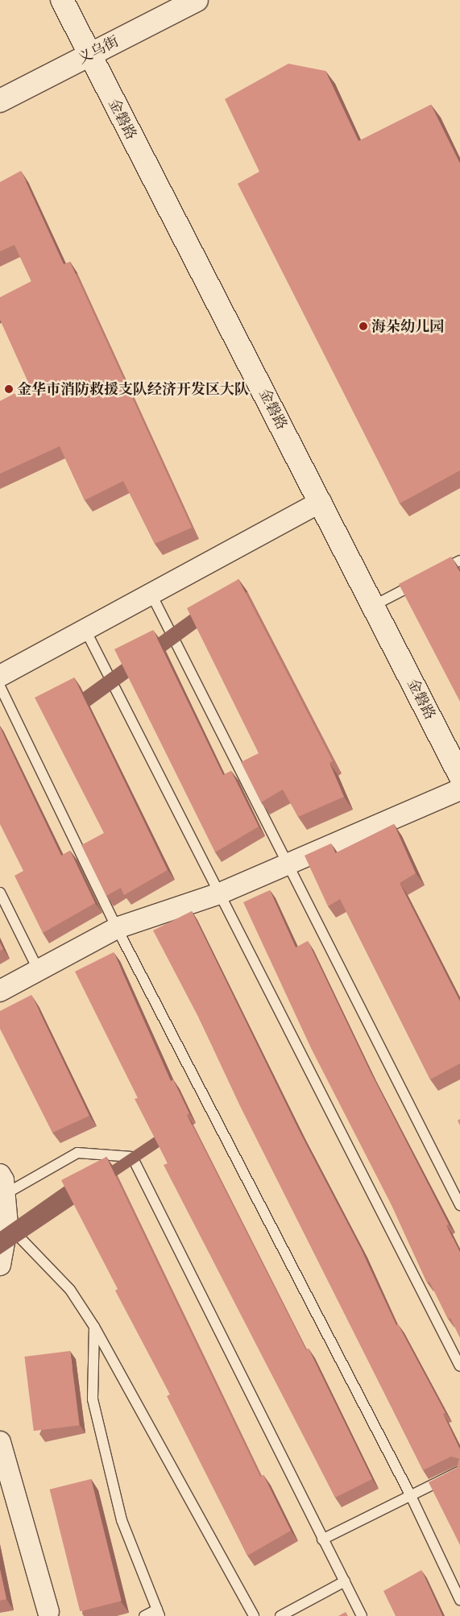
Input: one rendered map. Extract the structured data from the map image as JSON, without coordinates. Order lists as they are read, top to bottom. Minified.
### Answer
{"streets":{"street":["义乌街","金磐路"]},"crossings":[["义乌街","金磐路"]],"places":["海朵幼儿园","金华市消防救援支队经济开发区大队"]}
